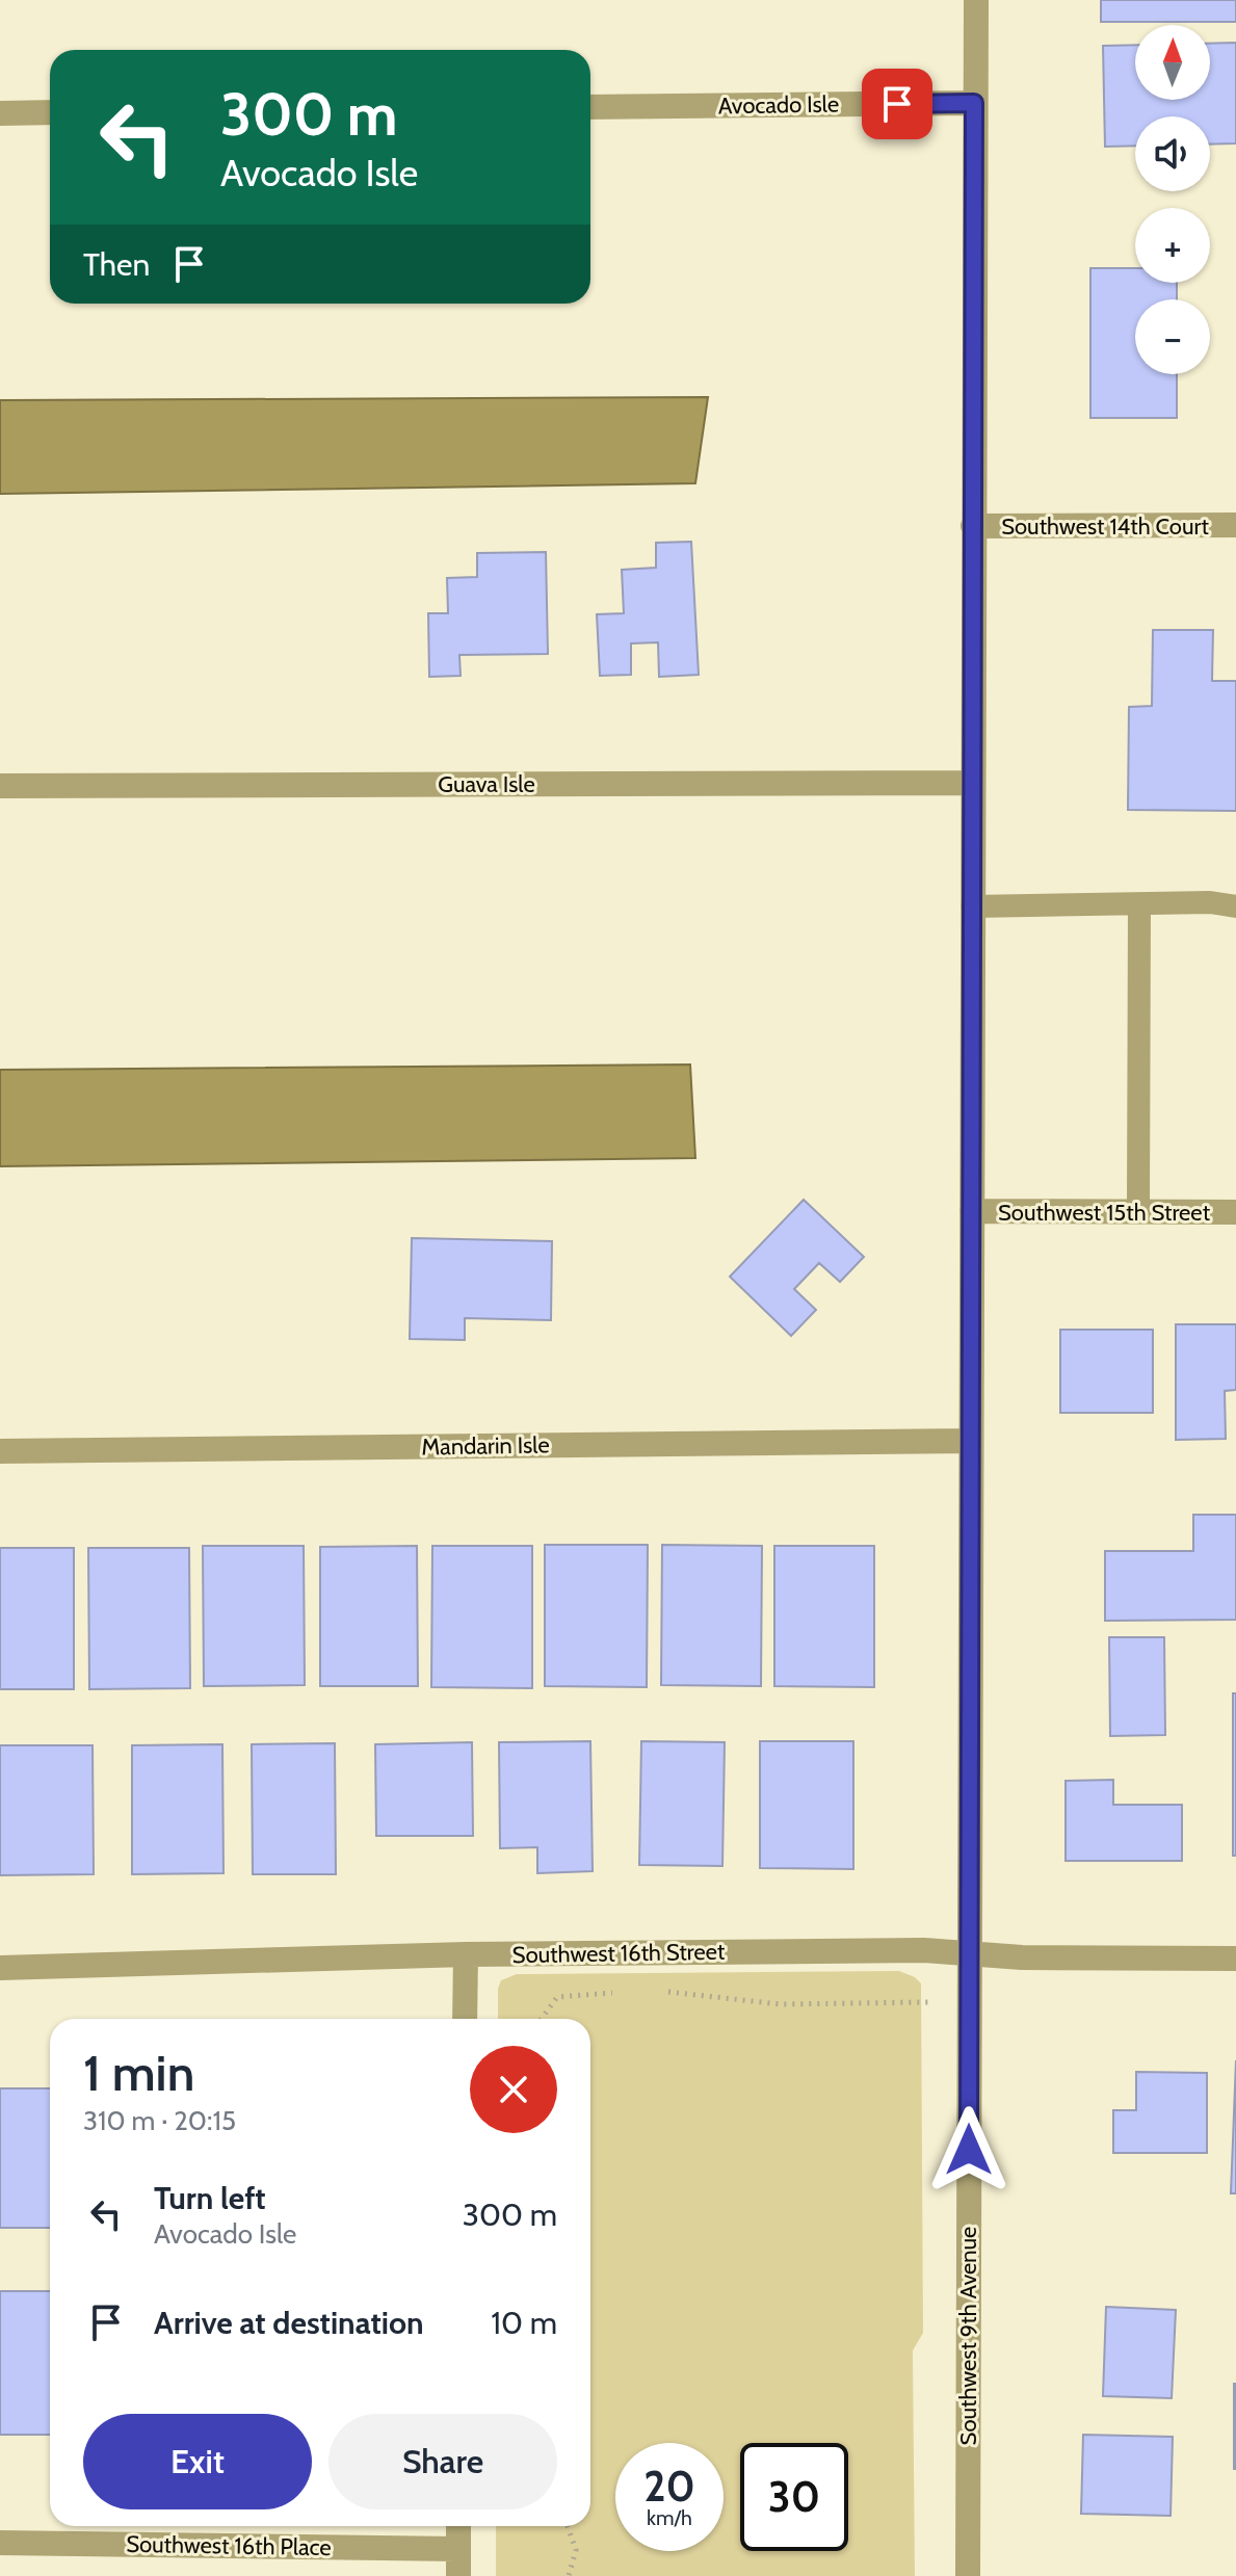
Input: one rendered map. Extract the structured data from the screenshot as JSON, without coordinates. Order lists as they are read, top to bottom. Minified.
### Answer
{"streets":{"street":["Avocado Isle","Southwest 14th Court","Guava Isle","Southwest 15th Street","Mandarin Isle","Southwest 16th Street","Southwest 9th Avenue","Southwest 16th Place"]},"crossings":[["Avocado Isle","Southwest 9th Avenue"],["Southwest 14th Court","Southwest 9th Avenue"],["Guava Isle","Southwest 9th Avenue"],["Southwest 15th Street","Southwest 9th Avenue"],["Mandarin Isle","Southwest 9th Avenue"],["Southwest 16th Street","Southwest 9th Avenue"]],"north":"top","page":{"map_buttons":["+","−"],"turn":["300 m","Avocado Isle"],"then":"Then","heading":["1 min","310 m · 20:15"],"list":[{"name":"Turn left","note":"Avocado Isle","value":"300 m"},{"name":"Arrive at destination","value":"10 m"}],"buttons":["Exit","Share"],"speed":"20 km/h","limit":"30"}}
